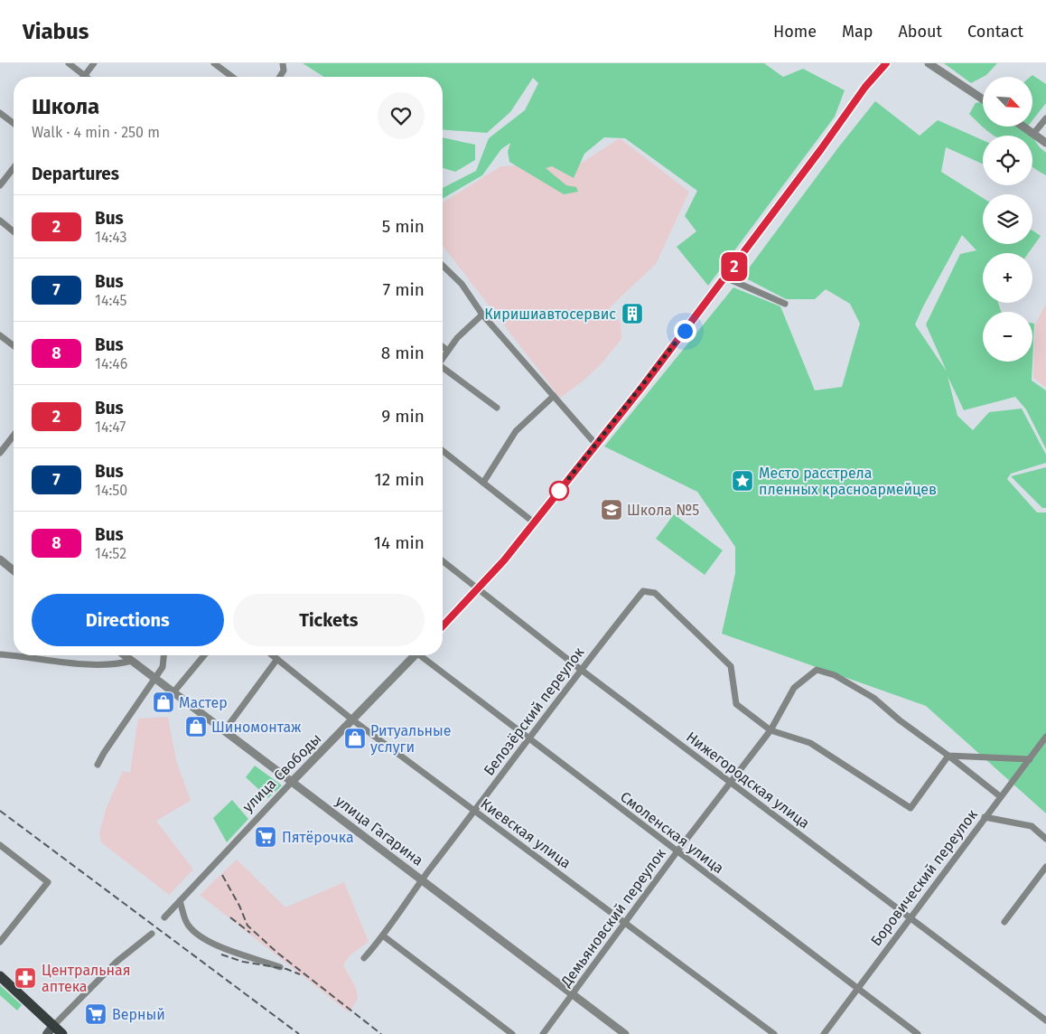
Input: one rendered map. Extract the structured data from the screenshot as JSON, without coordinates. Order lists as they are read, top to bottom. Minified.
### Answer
{"streets":{"street":["Белозёрский переулок","улица Свободы","Нижегородская улица","улица Гагарина","Смоленская улица","Киевская улица","Боровический переулок","Демьяновский переулок"]},"crossings":[["Белозёрский переулок","Нижегородская улица"],["Белозёрский переулок","улица Гагарина"],["Белозёрский переулок","Смоленская улица"],["Белозёрский переулок","Киевская улица"],["Белозёрский переулок","Демьяновский переулок"],["улица Свободы","улица Гагарина"],["улица Свободы","Киевская улица"],["Нижегородская улица","Боровический переулок"],["Нижегородская улица","Демьяновский переулок"],["улица Гагарина","Демьяновский переулок"],["Смоленская улица","Боровический переулок"],["Смоленская улица","Демьяновский переулок"],["Киевская улица","Демьяновский переулок"]],"places":{"building":["Киришиавтосервис"],"place":["Место расстрела пленных красноармейцев"],"school or university":["Школа №5"],"shop":["Мастер","Шиномонтаж","Ритуальные услуги"],"supermarket":["Пятёрочка","Верный"],"pharmacy":["Центральная аптека"]},"lines":["bus line 2"],"north":"bottom right","page":{"header":"Viabus","nav":["Home","Map","About","Contact"],"on_map":"2","map_buttons":["+","−"],"heading":[["Школа","Walk · 4 min · 250 m"],"Departures"],"list":[{"mark":"2","name":"Bus","note":"14:43","value":"5 min"},{"mark":"7","name":"Bus","note":"14:45","value":"7 min"},{"mark":"8","name":"Bus","note":"14:46","value":"8 min"},{"mark":"2","name":"Bus","note":"14:47","value":"9 min"},{"mark":"7","name":"Bus","note":"14:50","value":"12 min"},{"mark":"8","name":"Bus","note":"14:52","value":"14 min"}],"buttons":["Directions","Tickets"]}}
